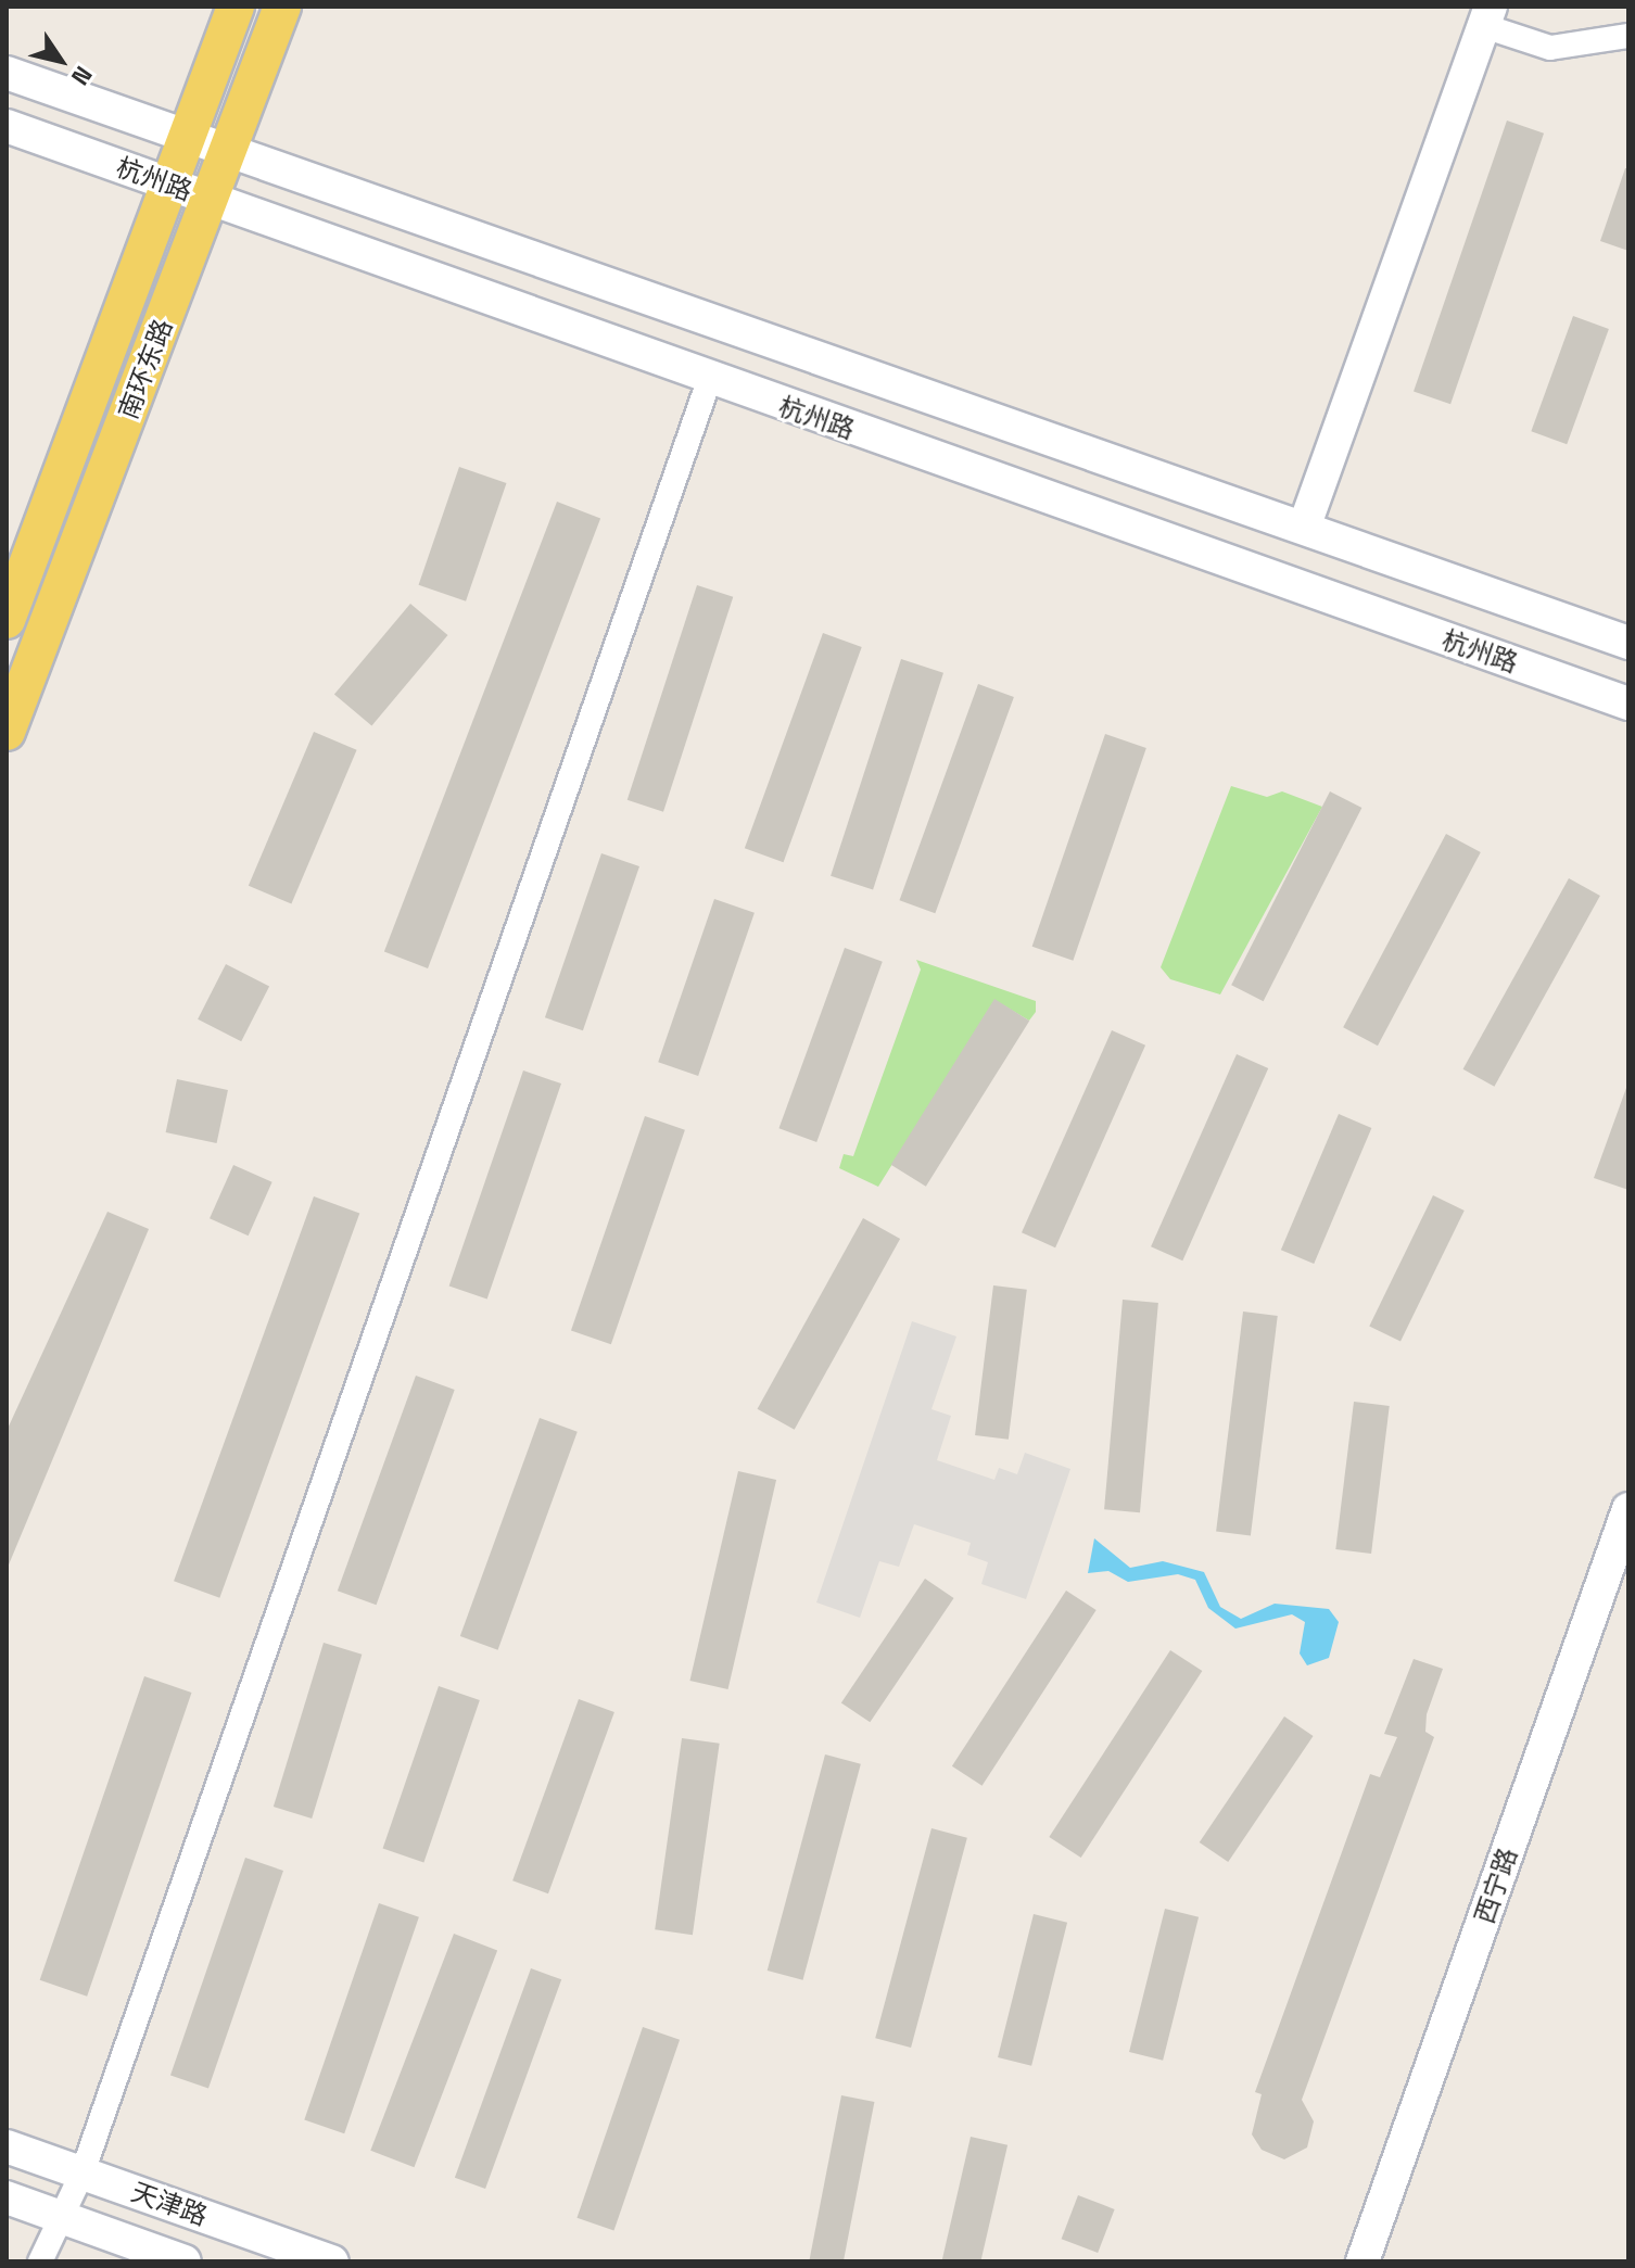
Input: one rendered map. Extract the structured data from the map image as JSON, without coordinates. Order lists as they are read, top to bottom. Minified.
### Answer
{"streets":{"main road":["杭州路","南环东路","西宁路","天津路"]},"crossings":[["杭州路","南环东路"]],"north":"bottom right"}
